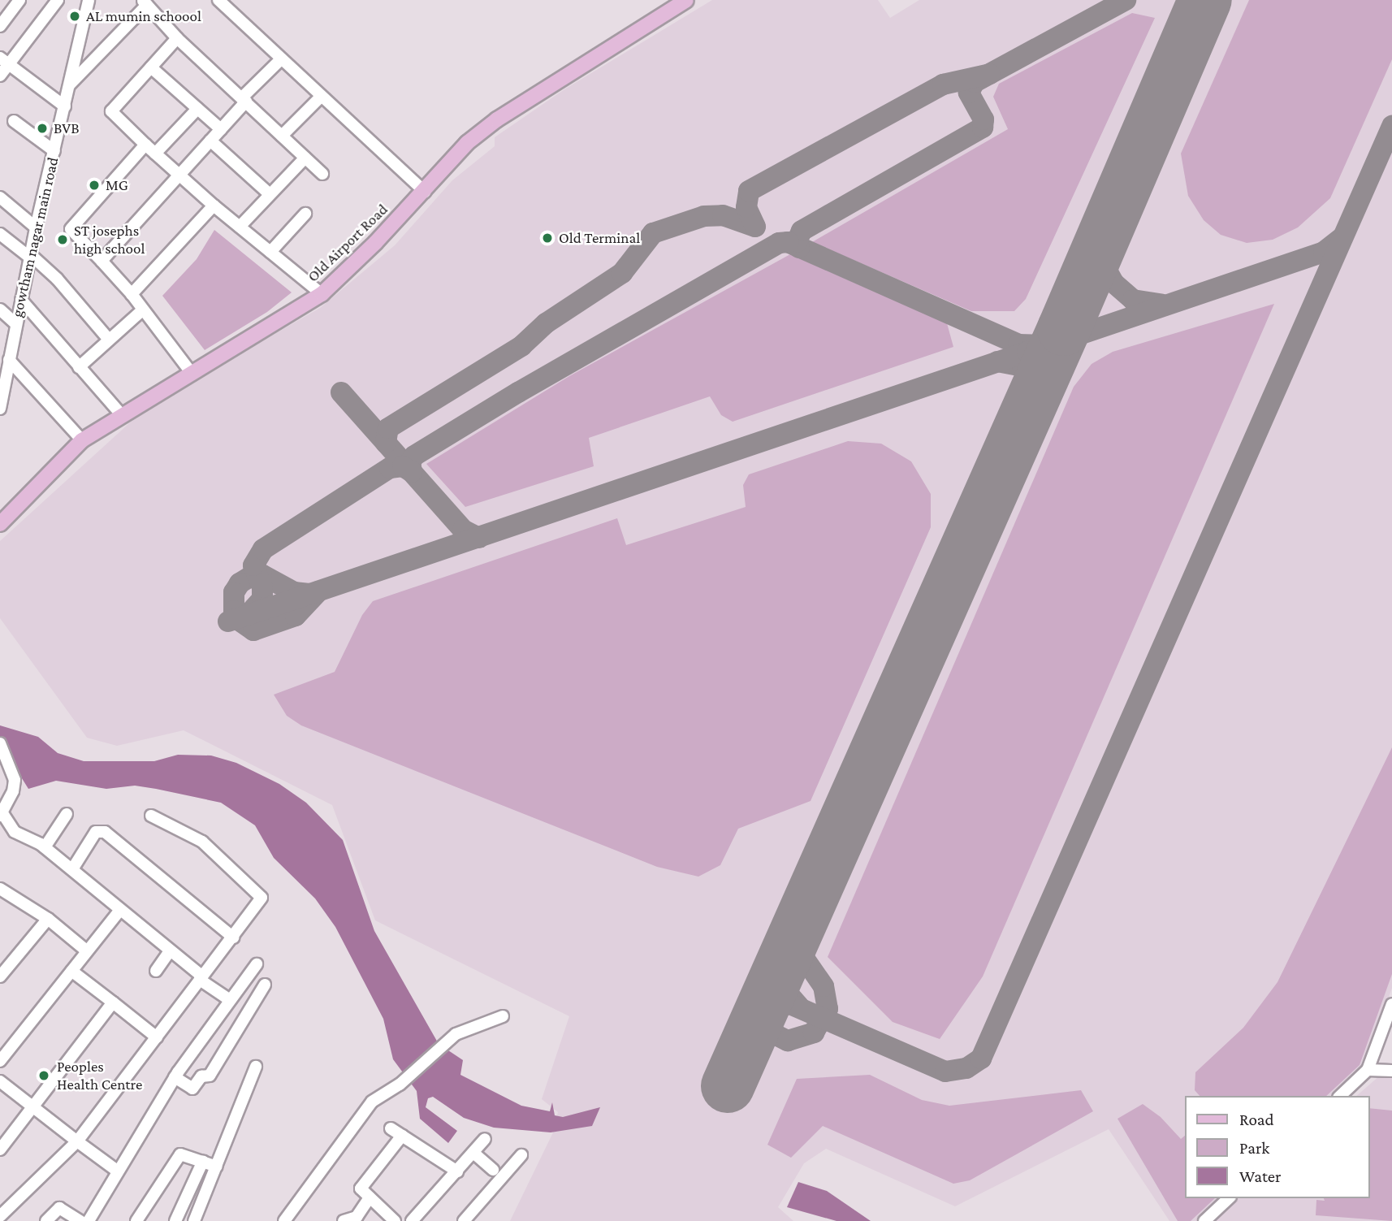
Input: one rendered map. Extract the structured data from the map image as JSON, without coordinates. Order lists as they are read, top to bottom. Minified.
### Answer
{"streets":{"main road":["Old Airport Road"],"street":["gowtham nagar main road"]},"places":["AL mumin schoool","BVB","MG","Old Terminal","ST josephs high school","Peoples Health Centre"],"legend":["Road","Park","Water"]}
